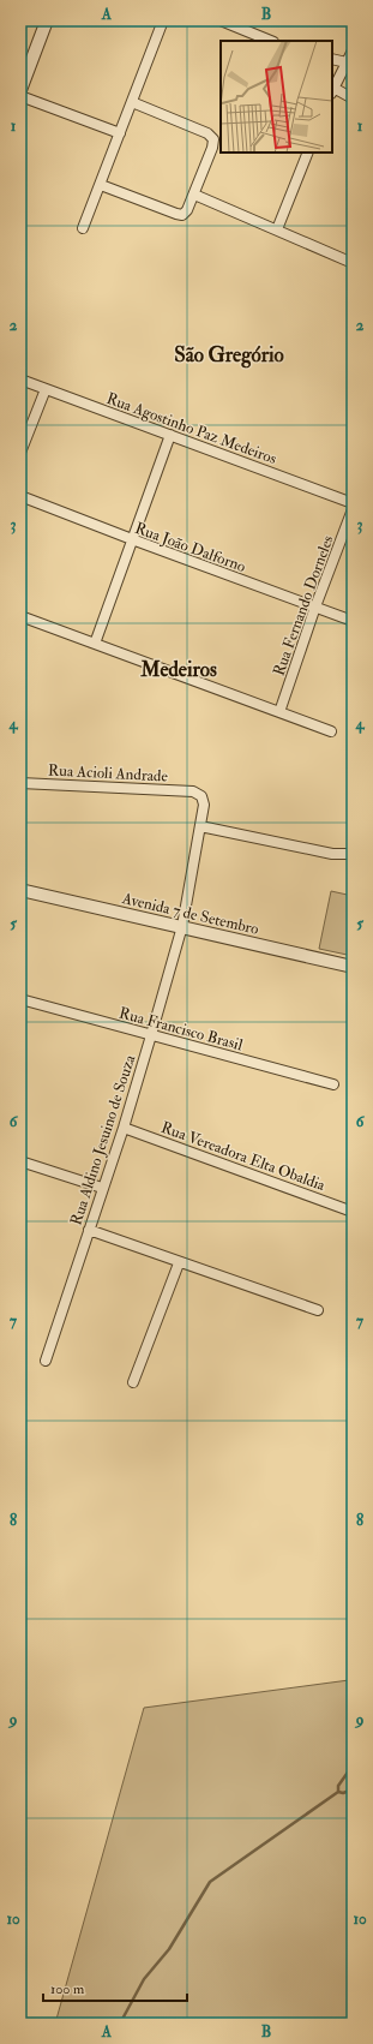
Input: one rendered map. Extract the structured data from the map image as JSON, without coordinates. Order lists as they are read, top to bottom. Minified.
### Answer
{"streets":{"street":["Rua Agostinho Paz Medeiros","Rua João Dalforno","Rua Fernando Dorneles","Rua Acioli Andrade","Avenida 7 de Setembro","Rua Francisco Brasil","Rua Aldino Jesuino de Souza","Rua Vereadora Elta Obaldia"]},"crossings":[["Rua João Dalforno","Rua Fernando Dorneles"],["Rua Acioli Andrade","Rua Aldino Jesuino de Souza"],["Avenida 7 de Setembro","Rua Aldino Jesuino de Souza"],["Rua Francisco Brasil","Rua Aldino Jesuino de Souza"],["Rua Aldino Jesuino de Souza","Rua Vereadora Elta Obaldia"]],"districts":["São Gregório","Medeiros"],"scale_bar":"100 m","grid":{"columns":["A","B"],"rows":["1","2","3","4","5","6","7","8","9","10"]}}
